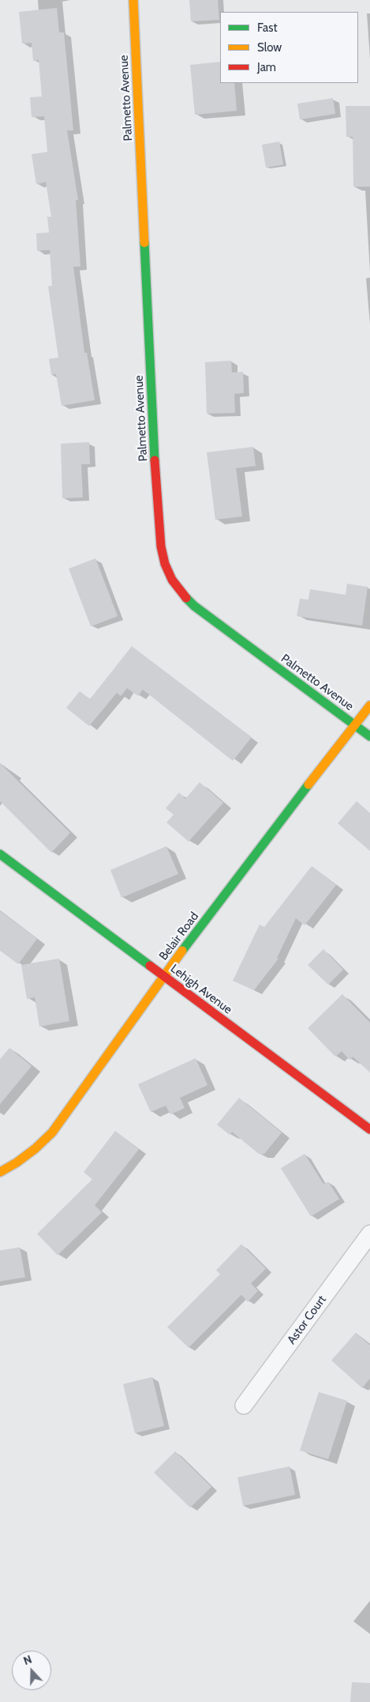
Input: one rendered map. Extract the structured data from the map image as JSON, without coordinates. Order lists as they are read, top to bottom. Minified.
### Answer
{"streets":{"street":["Palmetto Avenue","Belair Road","Lehigh Avenue","Astor Court"]},"crossings":[["Palmetto Avenue","Belair Road"],["Belair Road","Lehigh Avenue"]],"legend":["Fast","Slow","Jam"],"north":"top"}
